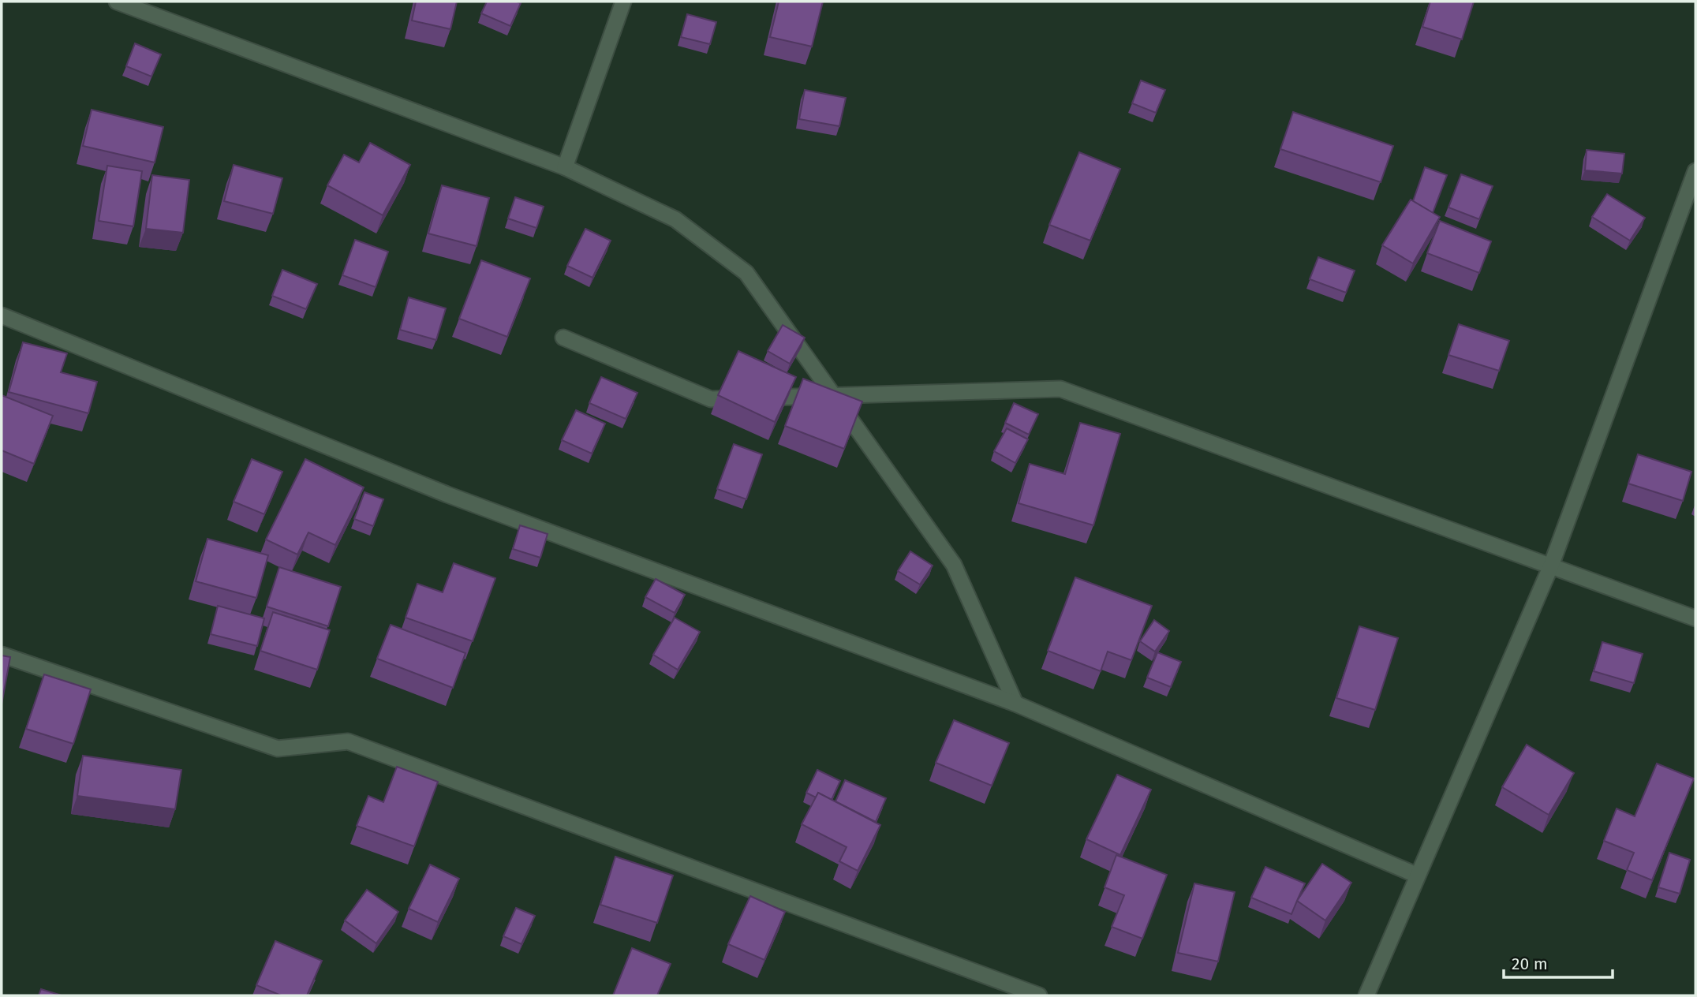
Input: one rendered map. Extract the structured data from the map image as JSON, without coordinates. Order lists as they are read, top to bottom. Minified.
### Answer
{"scale_bar":"20 m"}
